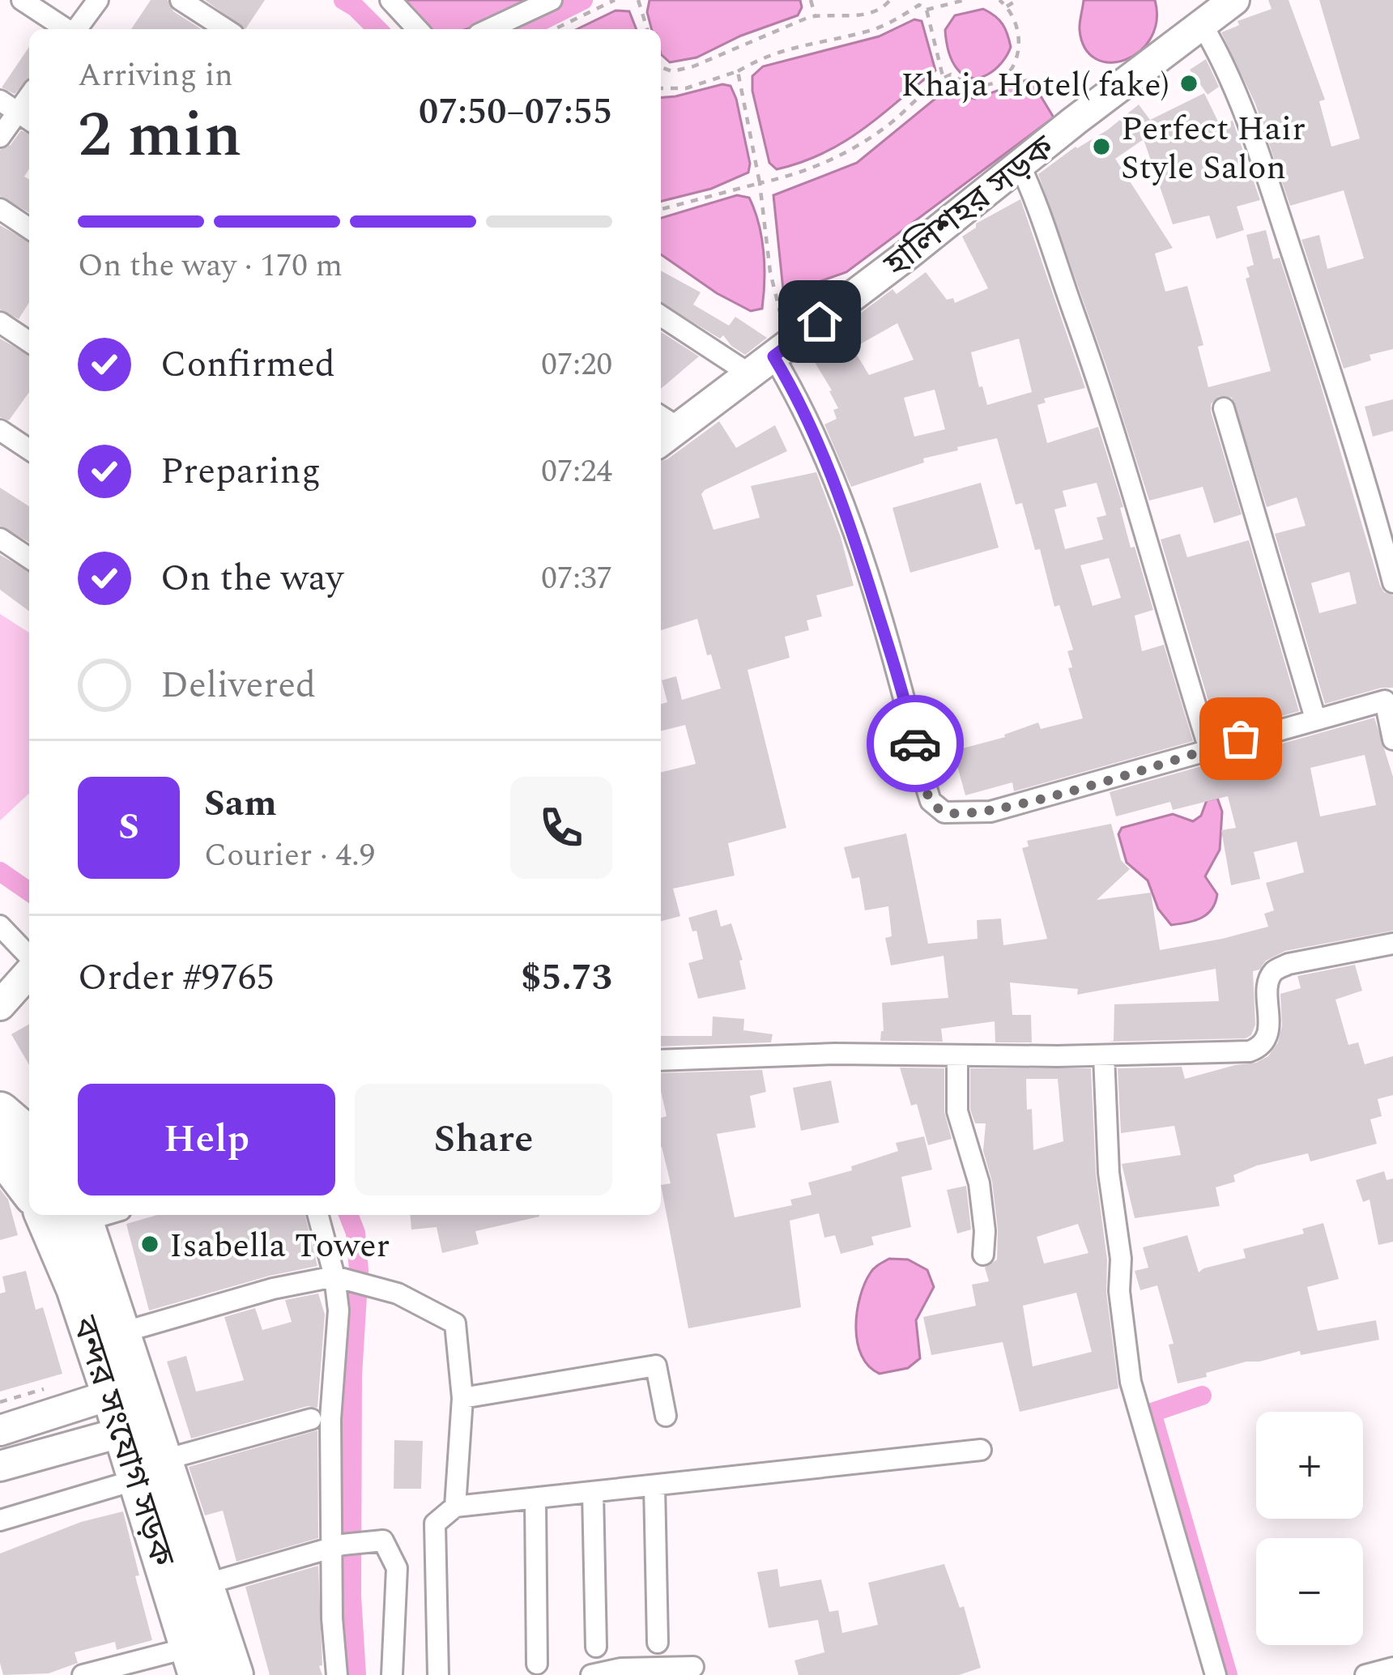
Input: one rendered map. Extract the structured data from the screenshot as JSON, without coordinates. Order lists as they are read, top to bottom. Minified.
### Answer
{"streets":{"highway":["বন্দর সংযোগ সড়ক"],"street":["হালিশহর সড়ক"]},"places":["Khaja Hotel( fake)","Perfect Hair Style Salon","Isabella Tower"],"page":{"heading":["2 min","Arriving in","07:50–07:55"],"panel":["Sam","Courier · 4.9","Order #9765","$5.73"],"bar":"On the way · 170 m","list":[["Confirmed","07:20"],["Preparing","07:24"],["On the way","07:37"],"Delivered"],"round":"S","buttons":["Help","Share"],"map_buttons":["+","−"]}}
